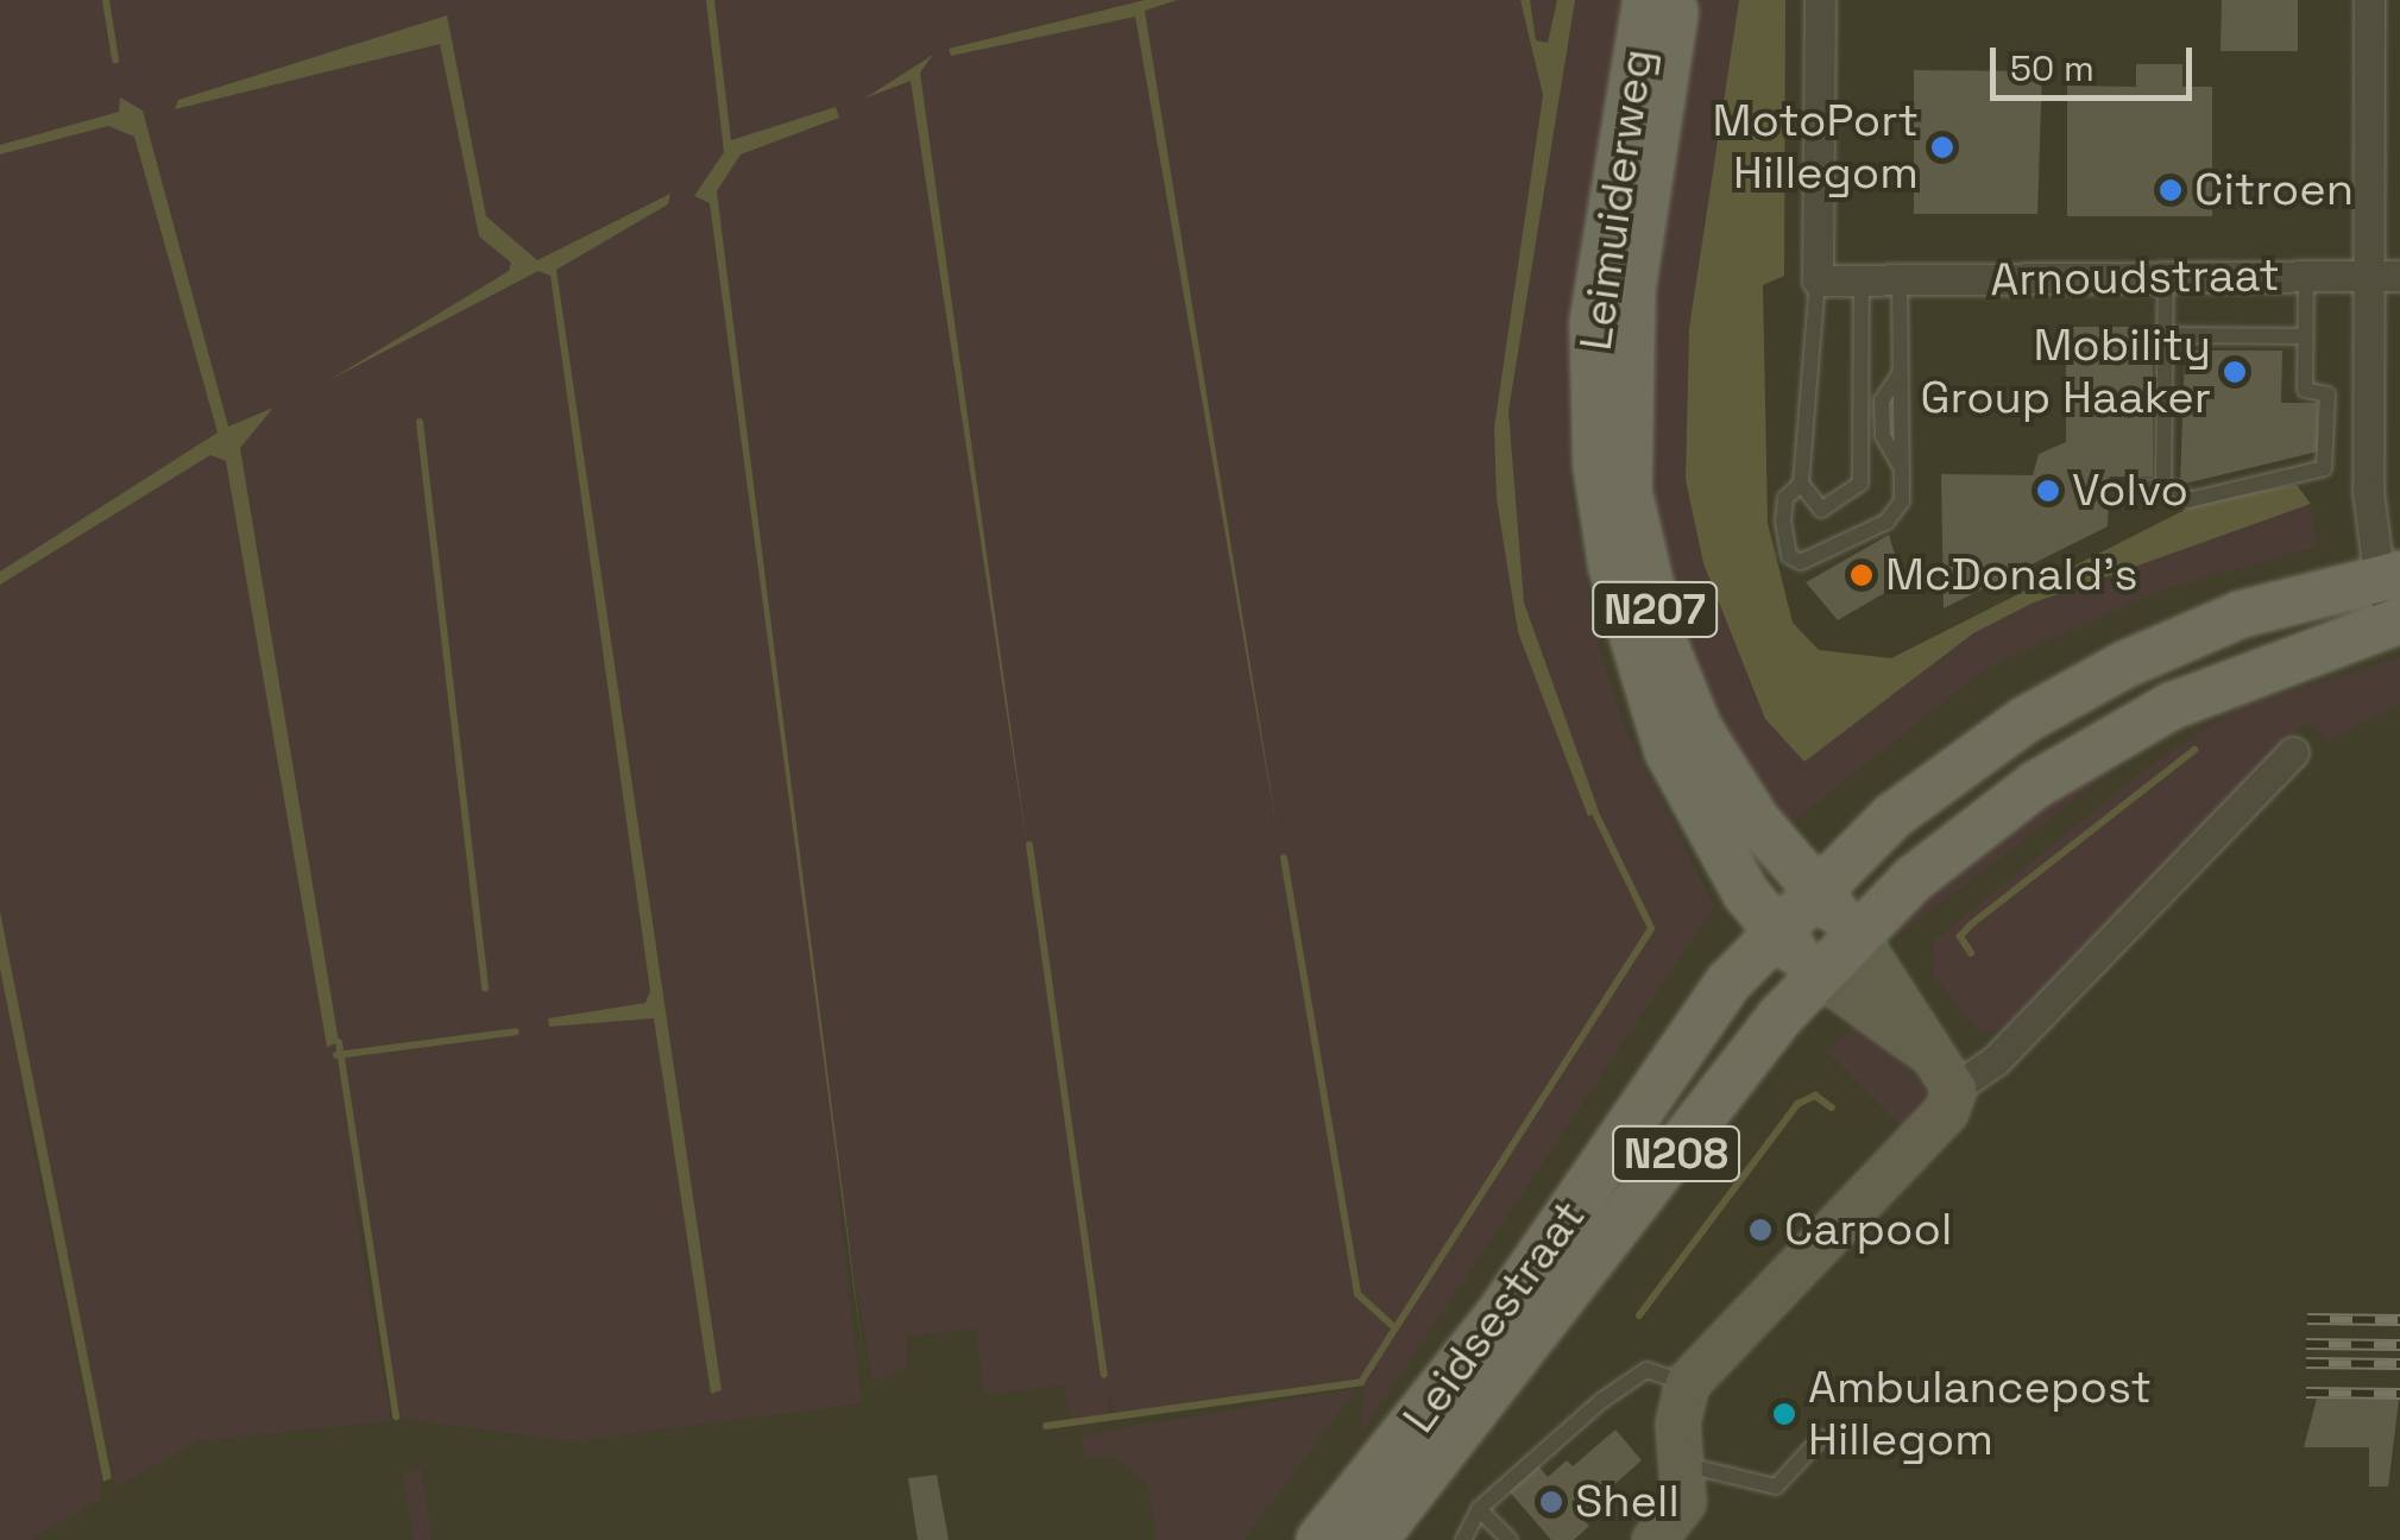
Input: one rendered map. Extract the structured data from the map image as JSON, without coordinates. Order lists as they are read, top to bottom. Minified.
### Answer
{"streets":{"main road":["Leimuiderweg","N207","N208","Leidsestraat"],"street":["Arnoudstraat"]},"crossings":[["Leimuiderweg","N207"],["Leimuiderweg","Leidsestraat"],["N207","Leidsestraat"]],"places":["MotoPort Hillegom","Citroen","Mobility Group Haaker","Volvo","McDonald's","Carpool","Ambulancepost Hillegom","Shell"],"scale_bar":"50 m"}
